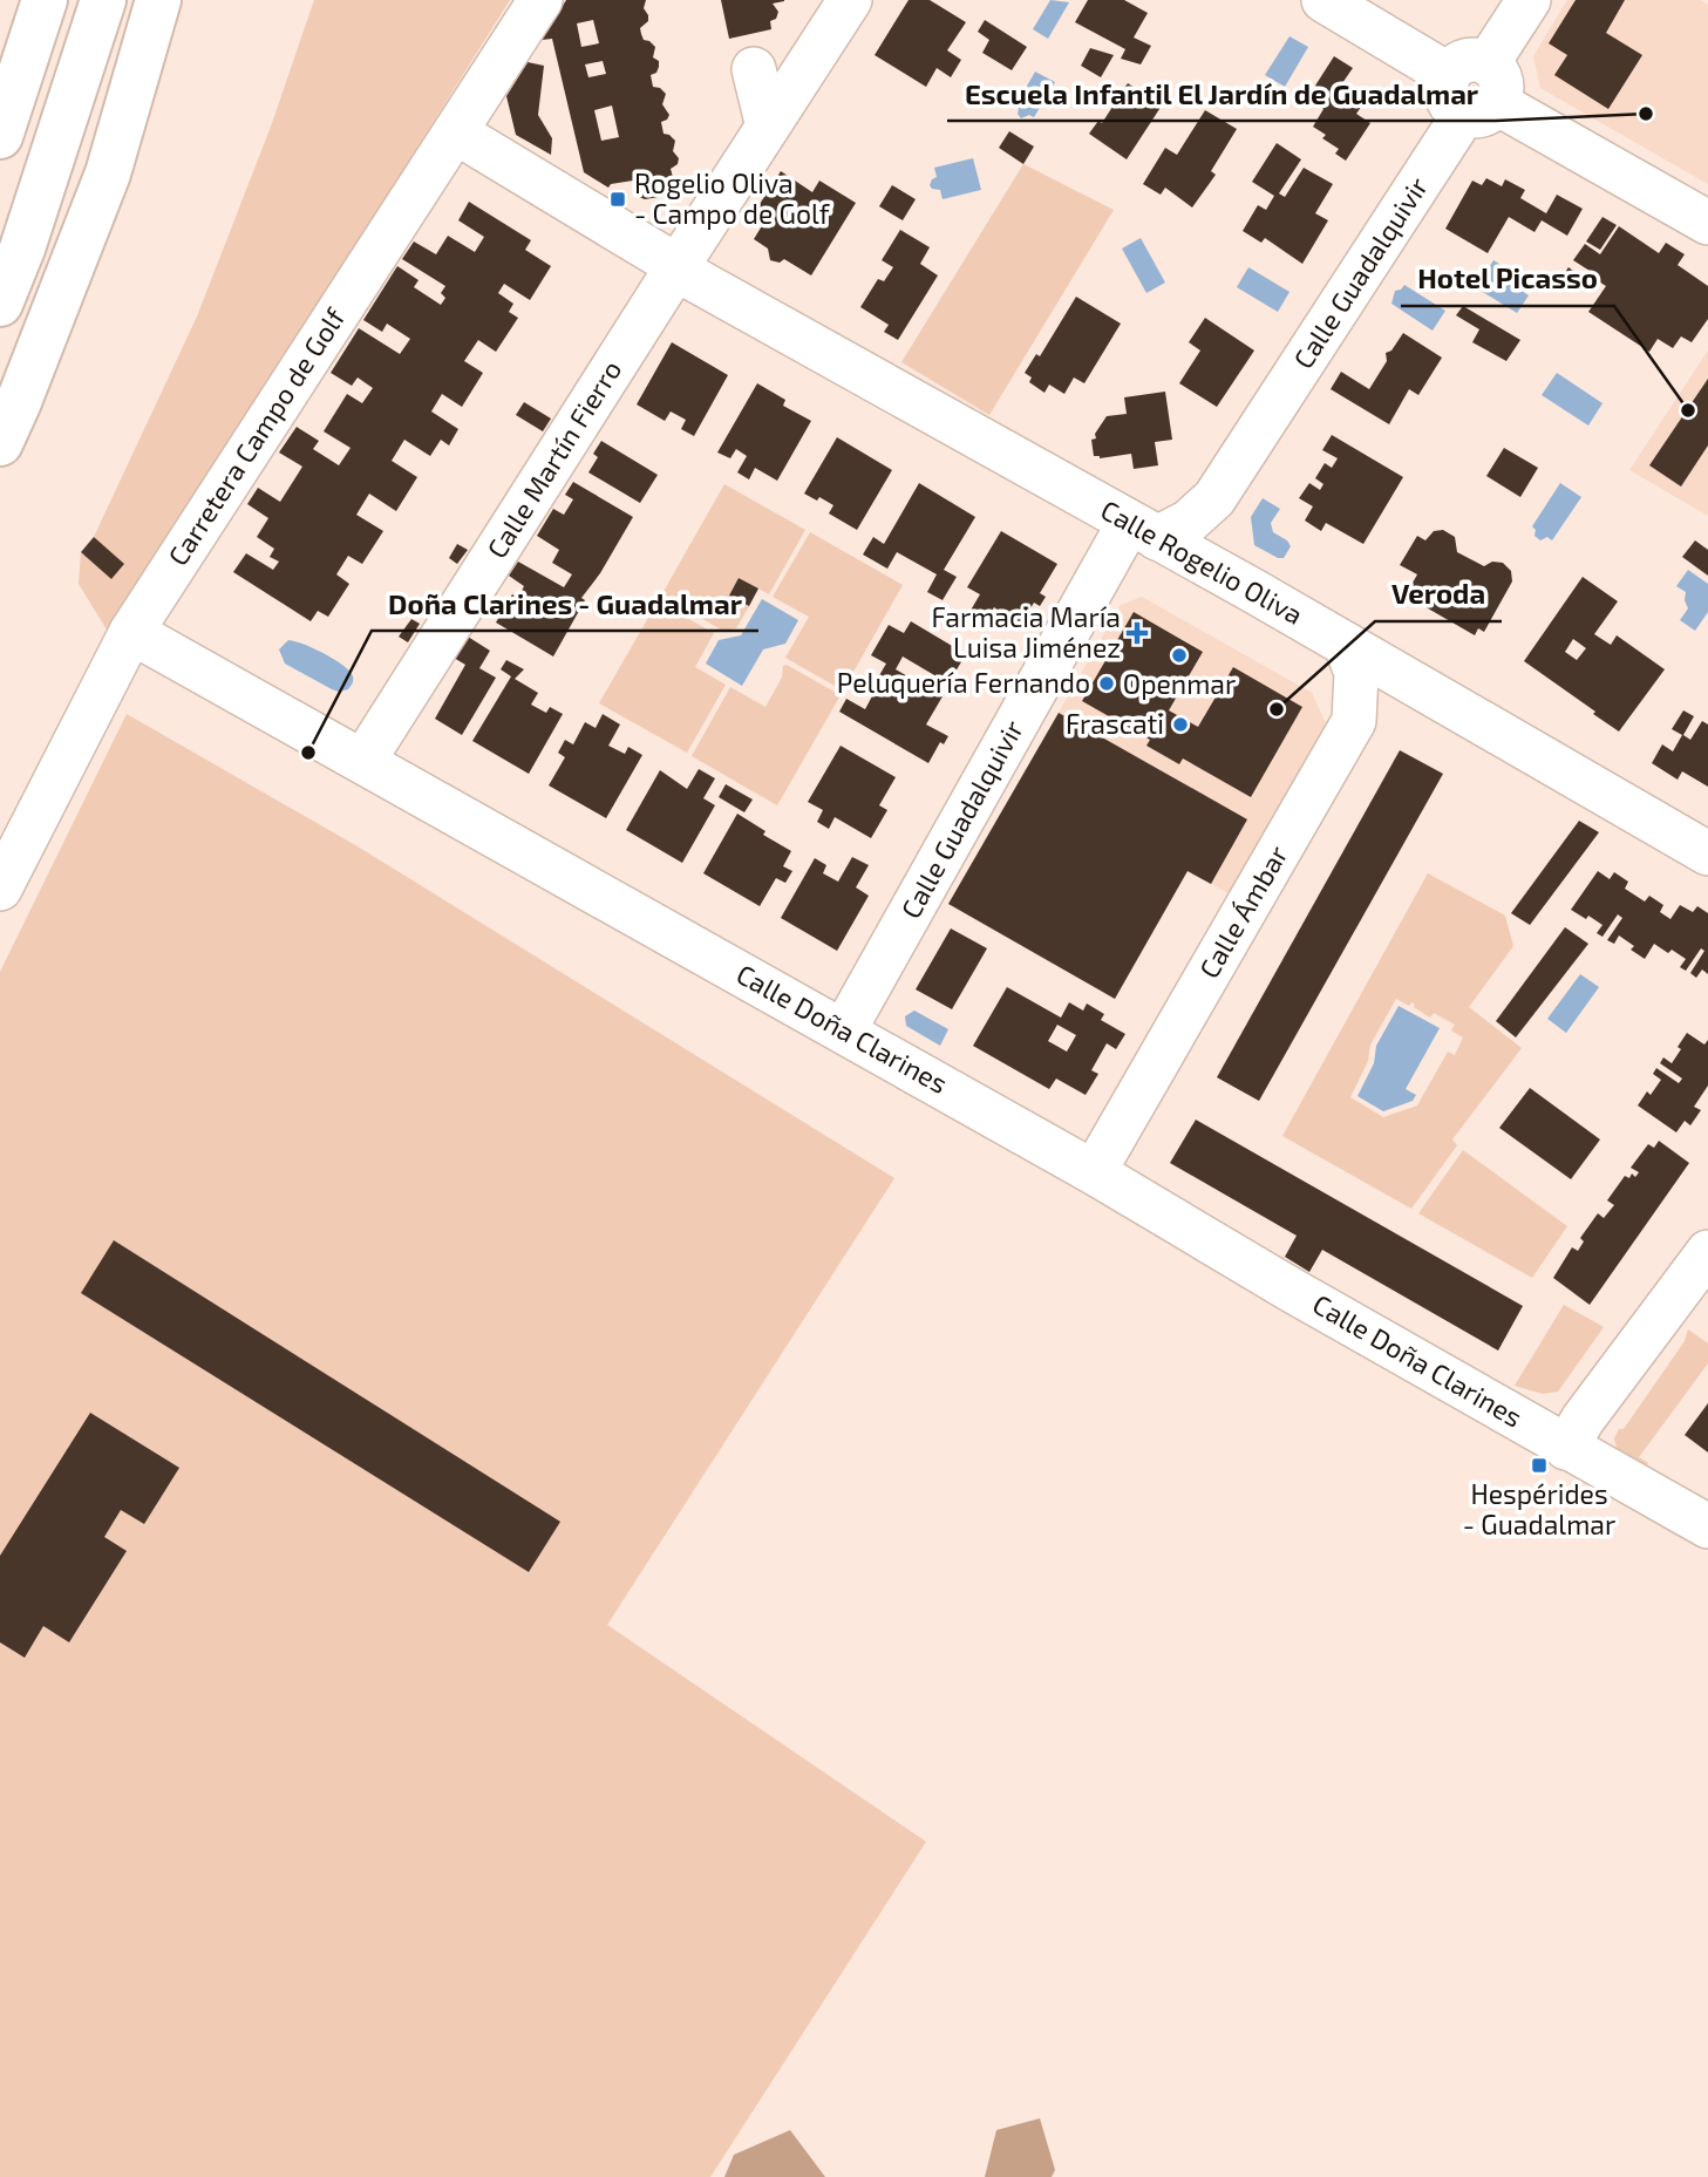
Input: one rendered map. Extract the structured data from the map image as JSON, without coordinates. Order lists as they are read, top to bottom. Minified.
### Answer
{"streets":{"street":["Calle Guadalquivir","Carretera Campo de Golf","Calle Martín Fierro","Calle Rogelio Oliva","Calle Ámbar","Calle Doña Clarines"]},"crossings":[["Calle Guadalquivir","Calle Rogelio Oliva"],["Calle Guadalquivir","Calle Doña Clarines"],["Carretera Campo de Golf","Calle Rogelio Oliva"],["Carretera Campo de Golf","Calle Doña Clarines"],["Calle Martín Fierro","Calle Rogelio Oliva"],["Calle Martín Fierro","Calle Doña Clarines"],["Calle Rogelio Oliva","Calle Ámbar"],["Calle Ámbar","Calle Doña Clarines"]],"places":{"other":["Escuela Infantil El Jardín de Guadalmar","Hotel Picasso","Openmar","Peluquería Fernando","Veroda","Frascati","Doña Clarines - Guadalmar"],"transit":["Rogelio Oliva - Campo de Golf","Hespérides - Guadalmar"],"health":["Farmacia María Luisa Jiménez"]}}
